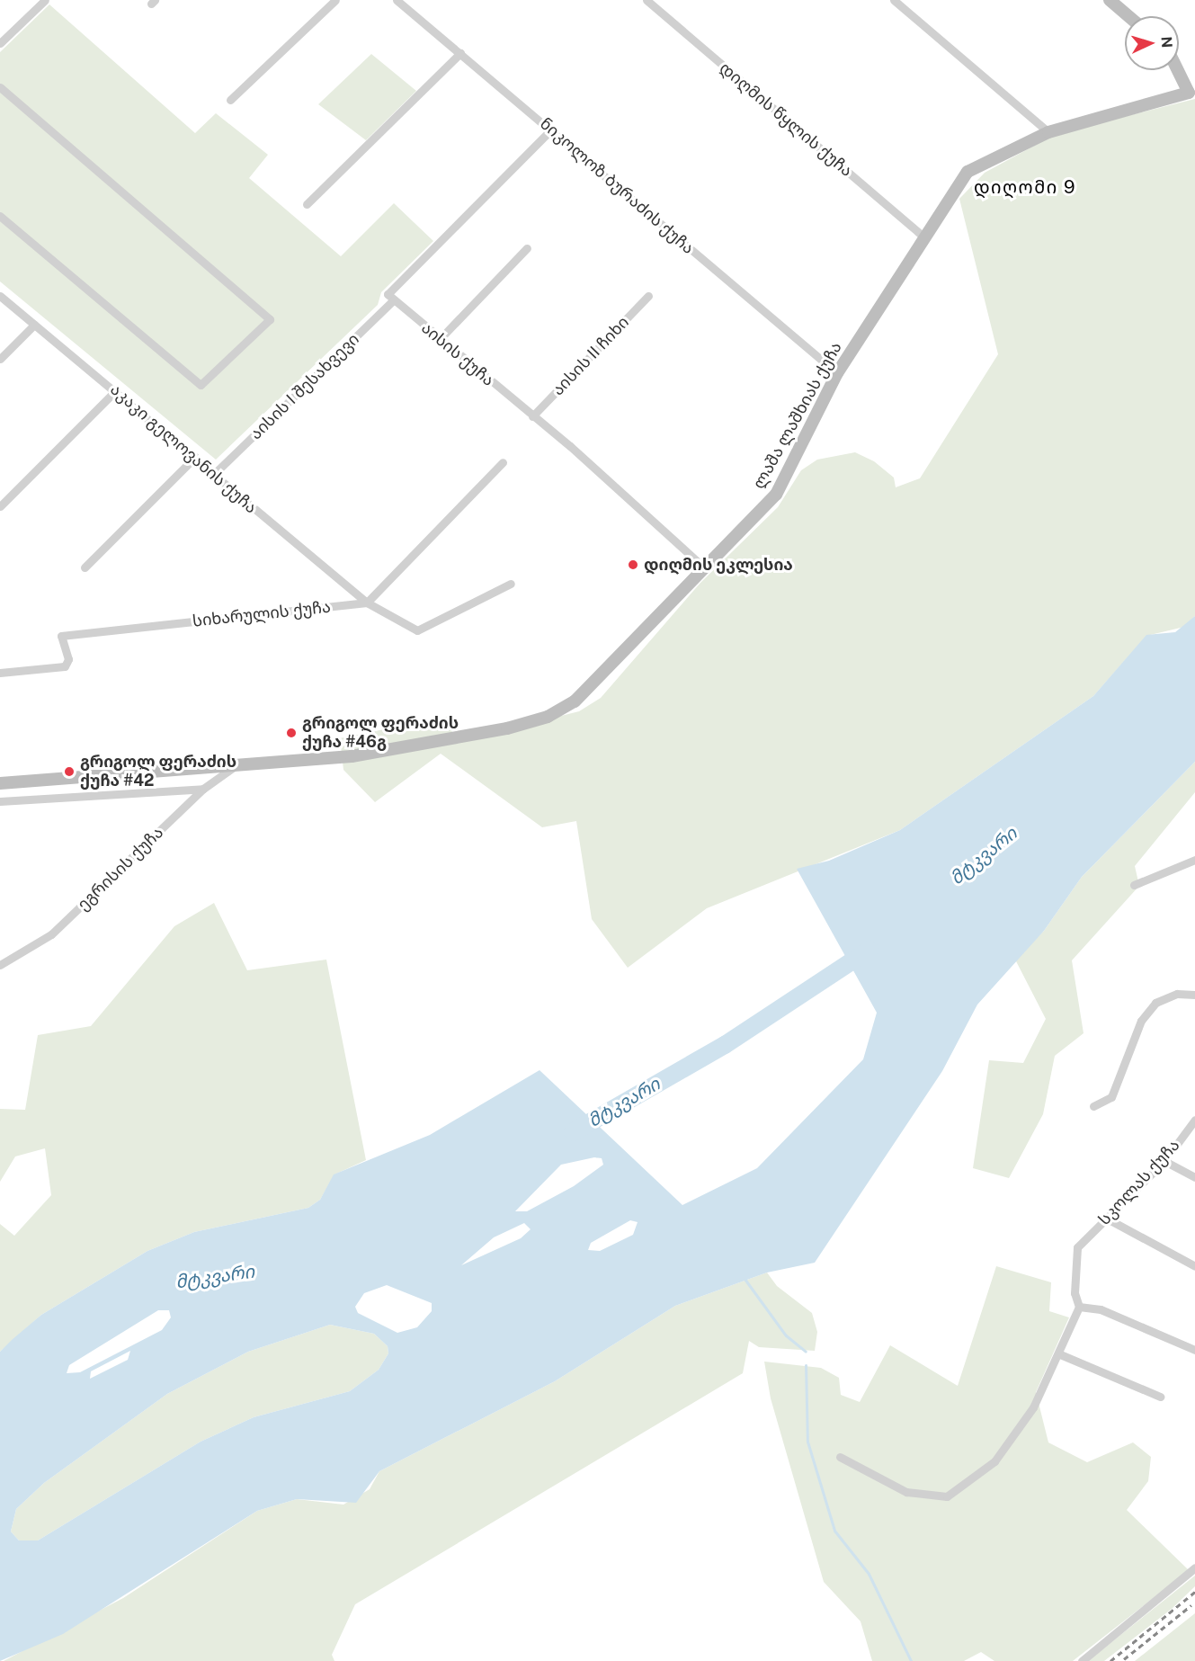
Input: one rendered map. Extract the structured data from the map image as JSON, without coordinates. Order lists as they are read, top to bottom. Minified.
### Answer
{"streets":{"street":["დიღმის წყლის ქუჩა","ნიკოლოზ ბურაძის ქუჩა","აისის ქუჩა","აისის II ჩიხი","აისის I შესახვევი","ლაშა ლაშხიას ქუჩა","აკაკი გელოვანის ქუჩა","სიხარულის ქუჩა","ეგრისის ქუჩა","სკოლას ქუჩა"]},"crossings":[["დიღმის წყლის ქუჩა","ლაშა ლაშხიას ქუჩა"],["ნიკოლოზ ბურაძის ქუჩა","ლაშა ლაშხიას ქუჩა"],["აისის ქუჩა","აისის II ჩიხი"],["აისის ქუჩა","აისის I შესახვევი"],["აისის ქუჩა","ლაშა ლაშხიას ქუჩა"],["აისის I შესახვევი","აკაკი გელოვანის ქუჩა"],["ლაშა ლაშხიას ქუჩა","ეგრისის ქუჩა"],["აკაკი გელოვანის ქუჩა","სიხარულის ქუჩა"]],"districts":["დიღომი 9"],"water":["მტკვარი"],"places":["დიღმის ეკლესია","გრიგოლ ფერაძის ქუჩა #46გ","გრიგოლ ფერაძის ქუჩა #42"],"north":"right"}
